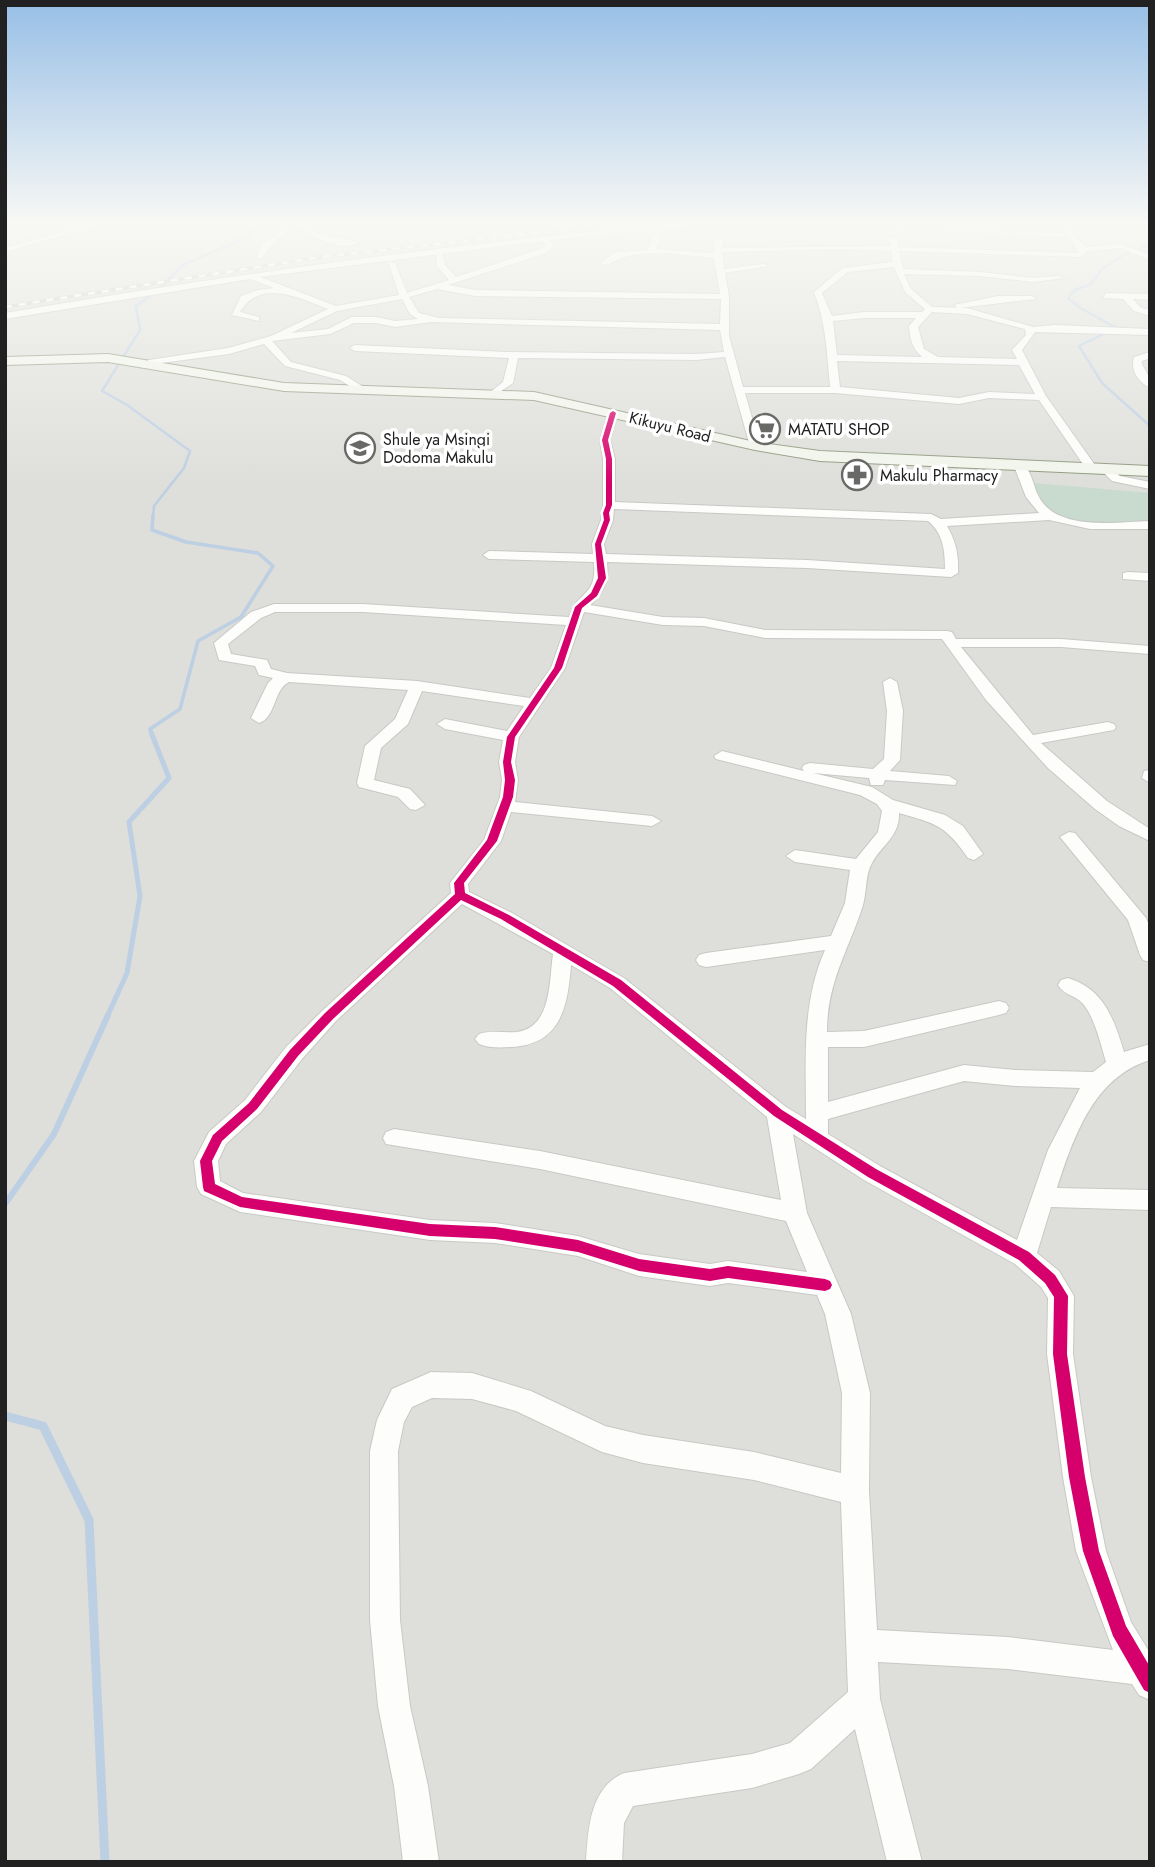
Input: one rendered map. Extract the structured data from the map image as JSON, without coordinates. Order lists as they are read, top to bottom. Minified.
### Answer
{"streets":{"main road":["Kikuyu Road"]},"places":{"supermarket":["MATATU SHOP"],"school or university":["Shule ya Msingi Dodoma Makulu"],"pharmacy":["Makulu Pharmacy"]}}
